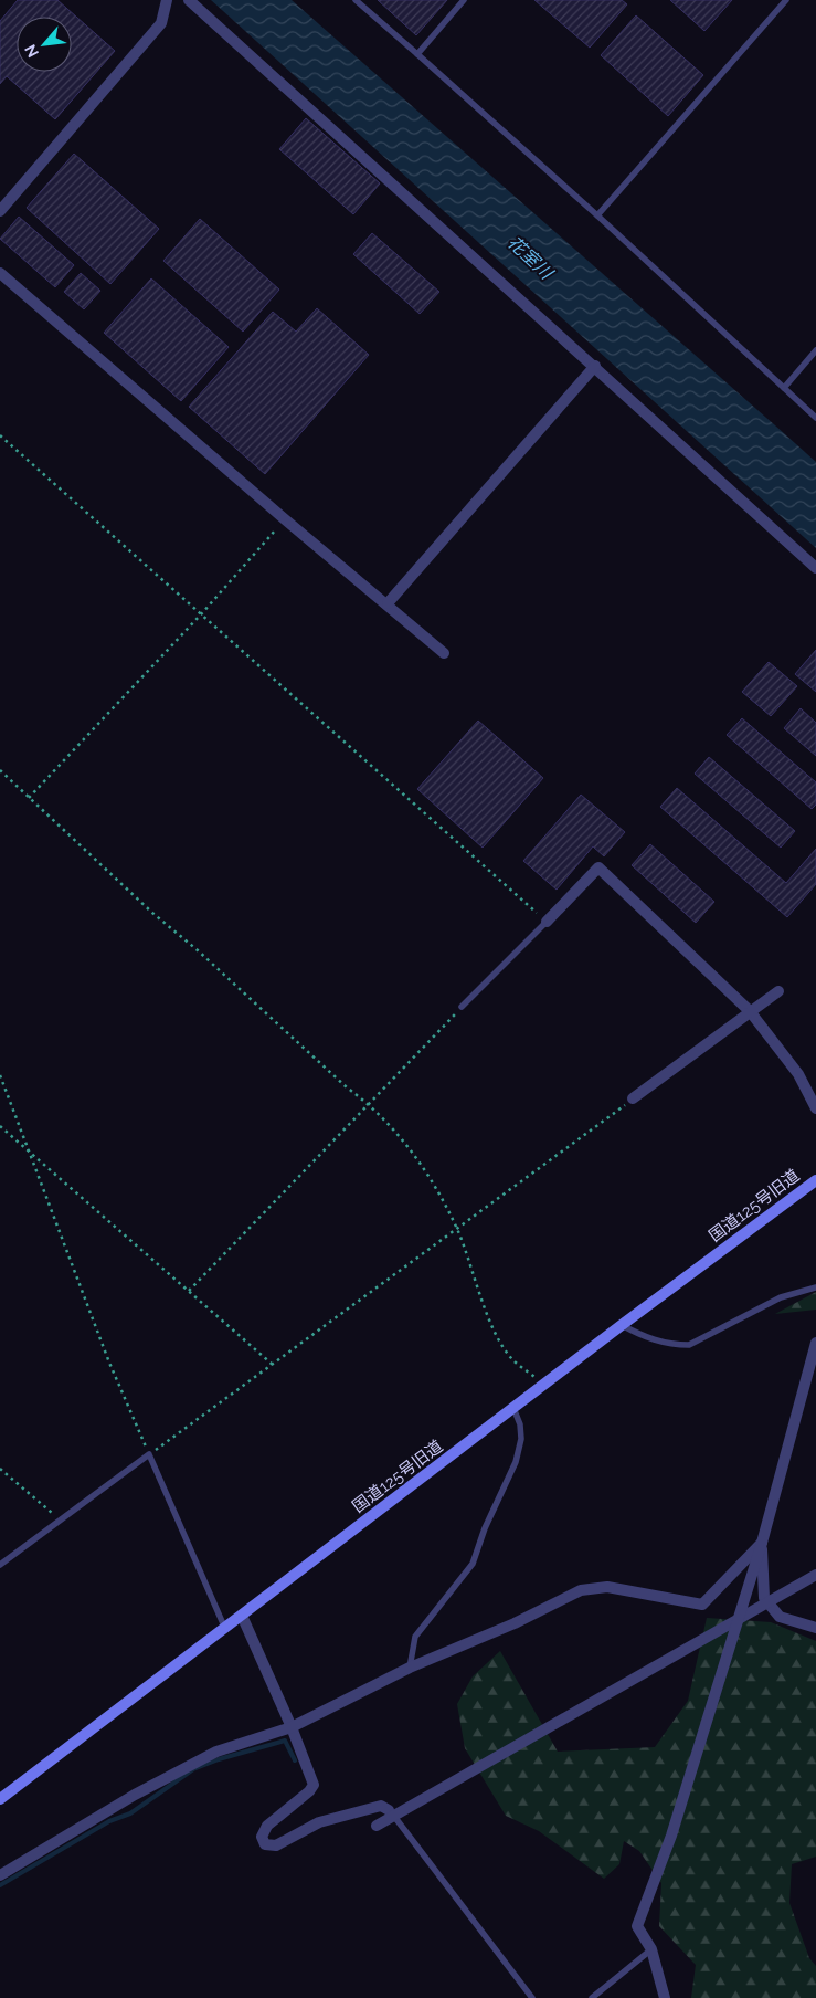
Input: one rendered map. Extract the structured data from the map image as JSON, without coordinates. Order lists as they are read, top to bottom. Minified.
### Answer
{"streets":{"street":["国道125号旧道"]},"water":["花室川"],"north":"bottom left"}
